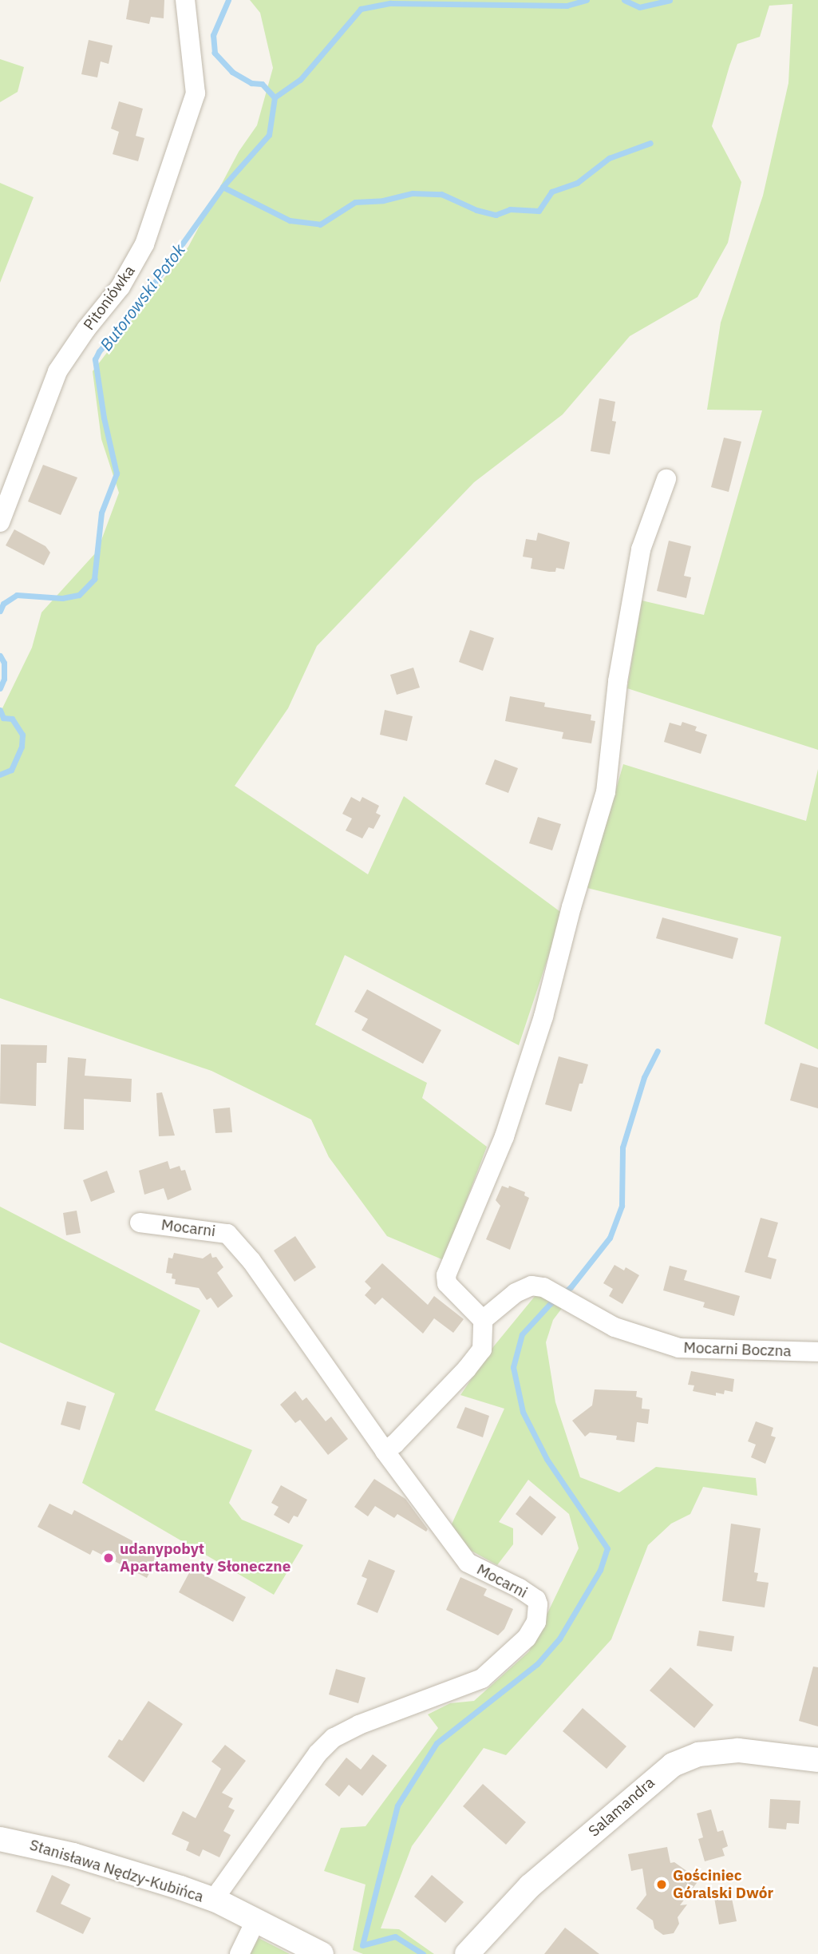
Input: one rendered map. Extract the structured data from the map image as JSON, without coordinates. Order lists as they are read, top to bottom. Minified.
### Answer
{"streets":{"street":["Pitoniówka","Mocarni","Mocarni Boczna","Salamandra","Stanisława Nędzy-Kubińca"]},"crossings":[["Mocarni","Stanisława Nędzy-Kubińca"]],"water":["Butorowski Potok"],"places":["udanypobyt Apartamenty Słoneczne","Gościniec Góralski Dwór"]}
